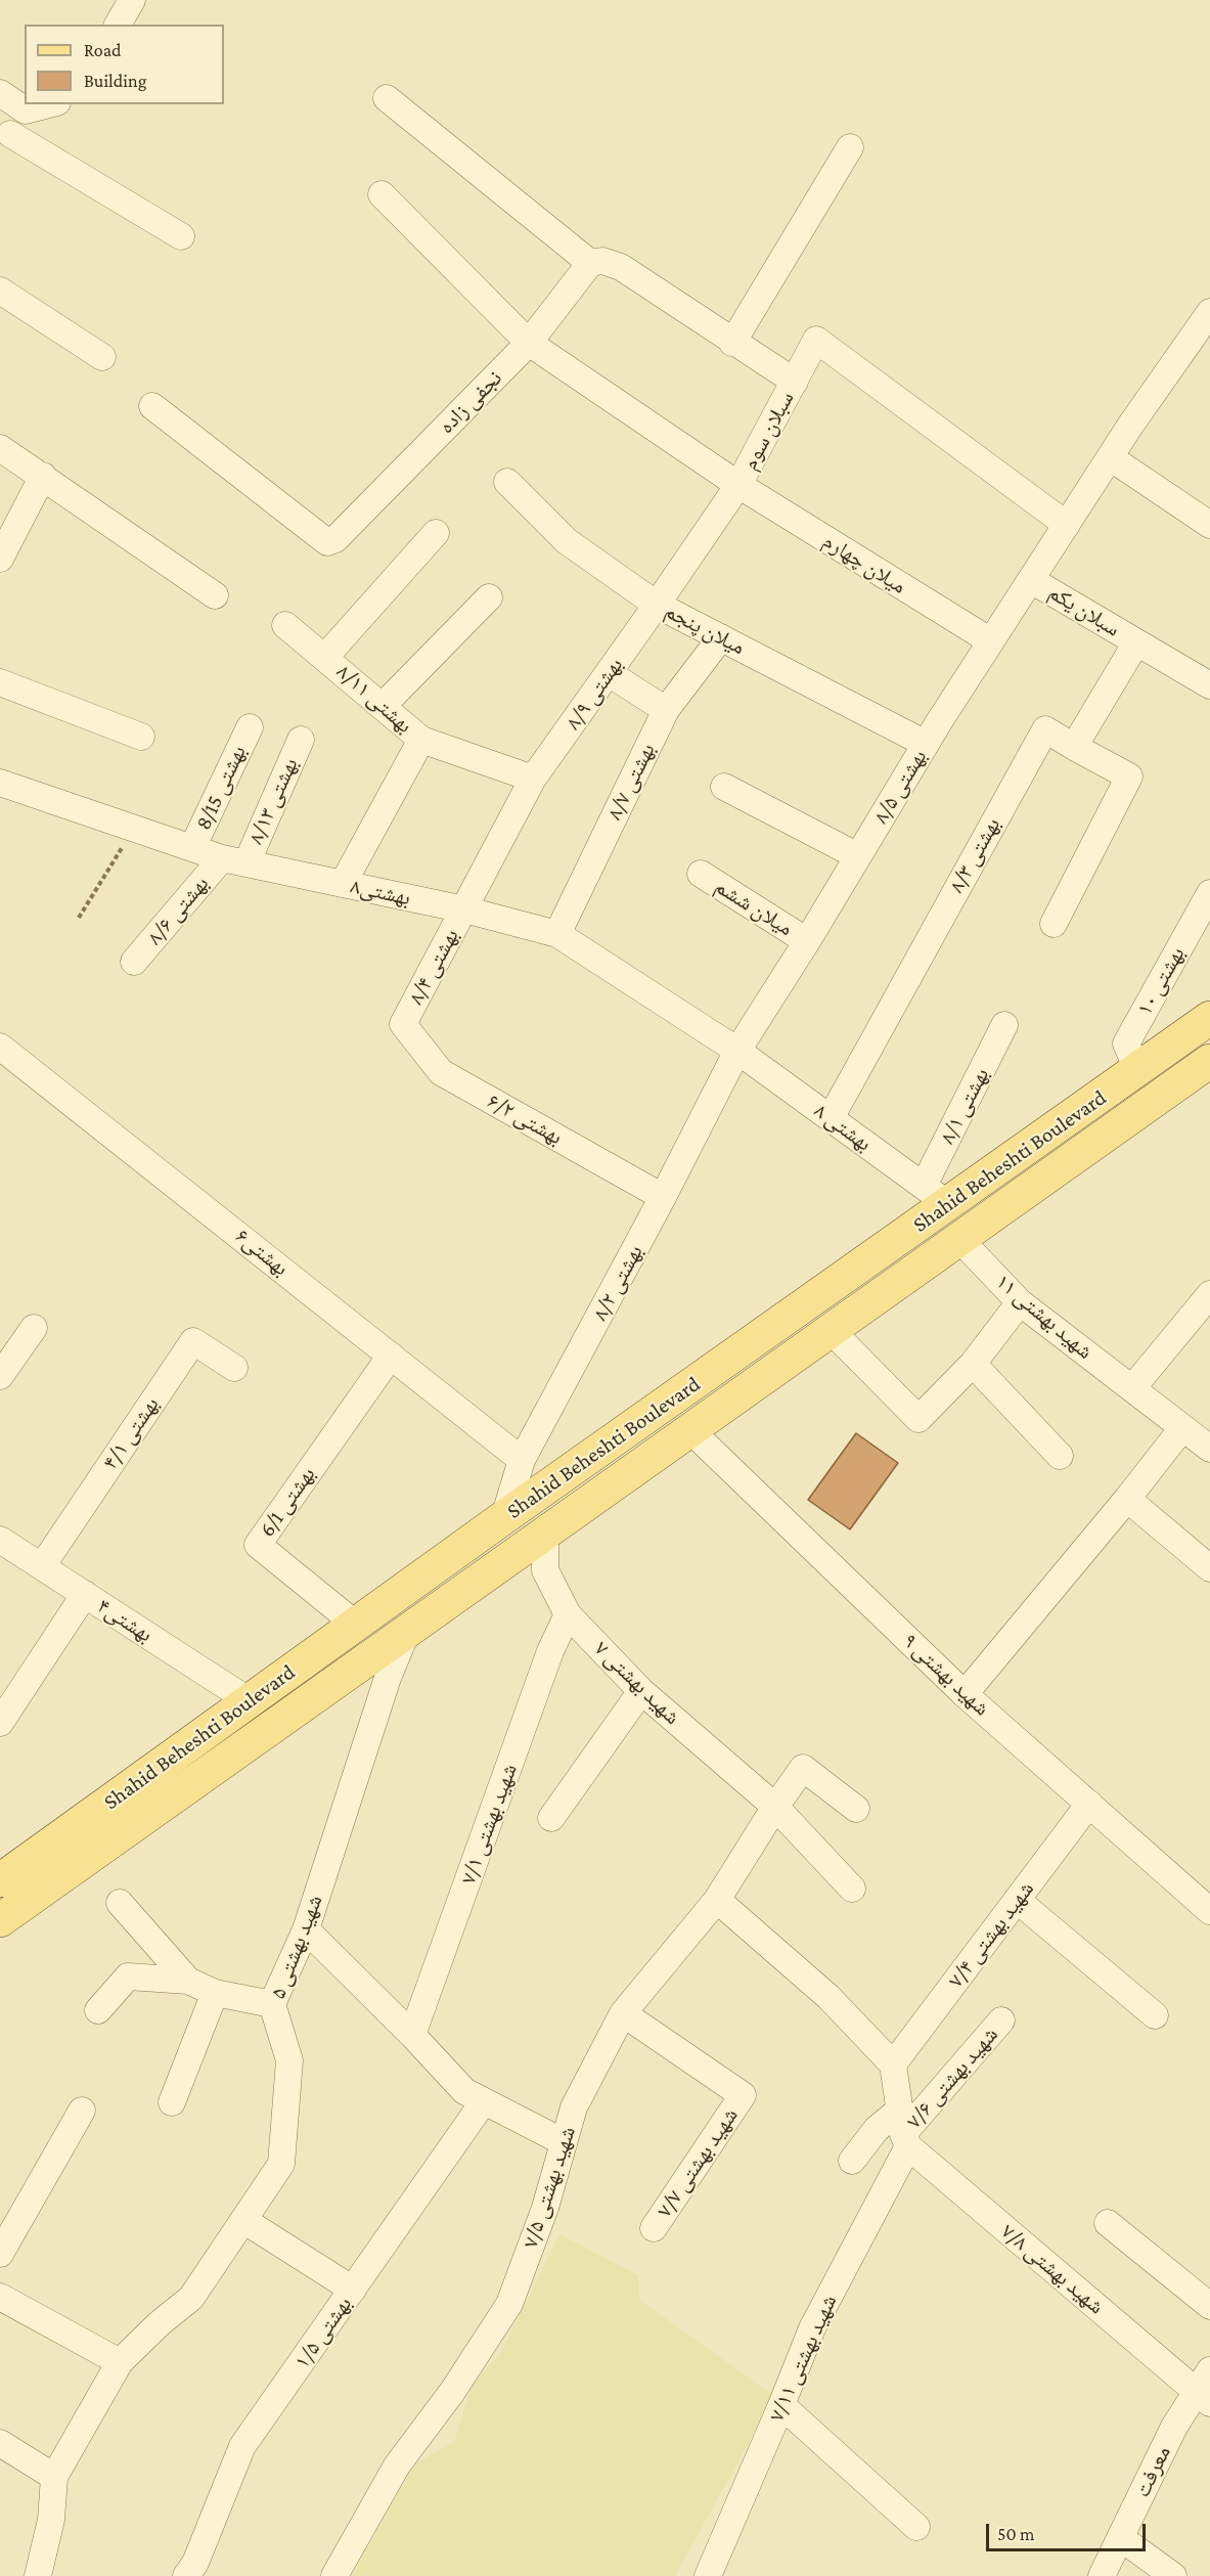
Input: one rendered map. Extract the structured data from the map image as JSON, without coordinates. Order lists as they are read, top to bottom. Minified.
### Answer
{"streets":{"main road":["Shahid Beheshti Boulevard"],"street":["نجفی زاده","سبلان سوم","میلان چهارم","سبلان یکم","میلان پنجم","بهشتی ۸/۹","بهشتی ۸/۱۱","بهشتی ۸/۷","بهشتی ۸/۵","بهشتی 8/15","بهشتی ۸/۱۳","بهشتی ۸/۳","بهشتی۸","میلان ششم","بهشتی ۸/۶","بهشتی ۸/۴","بهشتی ۱۰","بهشتی ۸/۱","بهشتی ۶/۲","۸ بهشتی","بهشتی۶","بهشتی ۸/۲","شهید بهشتی ۱۱","بهشتی ۴/۱","بهشتی 6/1","بهشتی۴","شهید بهشتی ۹","شهید بهشتی ۷","شهید بهشتی ۷/۱","شهید بهشتی ۷/۴","شهید بهشتی ۵","شهید بهشتی ۷/۶","شهید بهشتی ۷/۷","شهید بهشتی ۷/۵","شهید بهشتی ۷/۸","بهشتی ۱/۵","شهید بهشتی ۷/۱۱","معرفت"]},"crossings":[["نجفی زاده","سبلان سوم"],["سبلان سوم","میلان چهارم"],["سبلان سوم","بهشتی ۸/۹"],["سبلان سوم","بهشتی ۸/۵"],["میلان چهارم","بهشتی ۸/۹"],["میلان چهارم","بهشتی ۸/۵"],["سبلان یکم","بهشتی ۸/۵"],["میلان پنجم","بهشتی ۸/۹"],["میلان پنجم","بهشتی ۸/۷"],["میلان پنجم","بهشتی ۸/۵"],["بهشتی ۸/۹","بهشتی۸"],["بهشتی ۸/۹","بهشتی ۸/۴"],["بهشتی ۸/۱۱","بهشتی۸"],["بهشتی ۸/۷","بهشتی۸"],["بهشتی ۸/۵","بهشتی۸"],["بهشتی ۸/۵","میلان ششم"],["بهشتی ۸/۵","۸ بهشتی"],["بهشتی ۸/۵","بهشتی ۸/۲"],["بهشتی 8/15","بهشتی۸"],["بهشتی ۸/۱۳","بهشتی۸"],["بهشتی ۸/۱۳","بهشتی ۸/۶"],["بهشتی ۸/۳","۸ بهشتی"],["بهشتی۸","بهشتی ۸/۶"],["بهشتی۸","بهشتی ۸/۴"],["بهشتی۸","۸ بهشتی"],["بهشتی۸","بهشتی ۸/۲"],["بهشتی ۸/۴","بهشتی ۶/۲"],["بهشتی ۱۰","Shahid Beheshti Boulevard"],["بهشتی ۸/۱","۸ بهشتی"],["بهشتی ۸/۱","Shahid Beheshti Boulevard"],["بهشتی ۶/۲","بهشتی ۸/۲"],["۸ بهشتی","Shahid Beheshti Boulevard"],["۸ بهشتی","بهشتی ۸/۲"],["Shahid Beheshti Boulevard","بهشتی ۸/۲"],["Shahid Beheshti Boulevard","شهید بهشتی ۱۱"],["Shahid Beheshti Boulevard","بهشتی 6/1"],["Shahid Beheshti Boulevard","بهشتی۴"],["Shahid Beheshti Boulevard","شهید بهشتی ۹"],["Shahid Beheshti Boulevard","شهید بهشتی ۷"],["Shahid Beheshti Boulevard","شهید بهشتی ۵"],["بهشتی۶","بهشتی ۸/۲"],["بهشتی۶","بهشتی 6/1"],["بهشتی ۴/۱","بهشتی۴"],["شهید بهشتی ۹","شهید بهشتی ۷/۴"],["شهید بهشتی ۷","شهید بهشتی ۷/۱"],["شهید بهشتی ۷","شهید بهشتی ۷/۵"],["شهید بهشتی ۷/۶","شهید بهشتی ۷/۸"],["شهید بهشتی ۷/۶","شهید بهشتی ۷/۱۱"],["شهید بهشتی ۷/۷","شهید بهشتی ۷/۵"],["شهید بهشتی ۷/۸","شهید بهشتی ۷/۱۱"],["شهید بهشتی ۷/۸","معرفت"]],"legend":["Road","Building"],"scale_bar":"50 m"}
